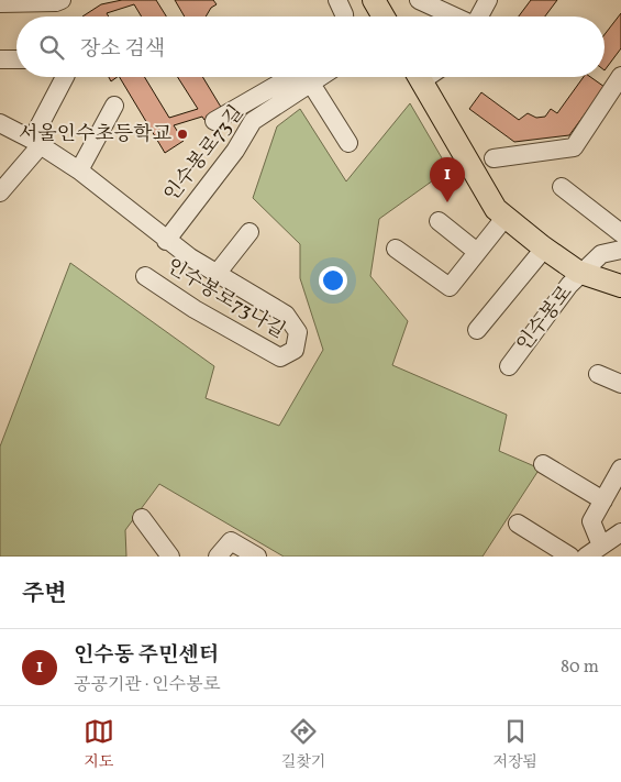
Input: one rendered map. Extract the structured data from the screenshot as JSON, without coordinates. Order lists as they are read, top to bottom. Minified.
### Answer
{"streets":{"main road":["인수봉로"],"street":["인수봉로73길","인수봉로73나길"]},"crossings":[["인수봉로73길","인수봉로73나길"]],"places":["서울인수초등학교"],"page":{"search":"장소 검색","pins":"1","heading":"주변","list":[{"mark":"1","name":"인수동 주민센터","note":"공공기관 · 인수봉로","value":"80 m"}],"nav":["지도","길찾기","저장됨"]}}
